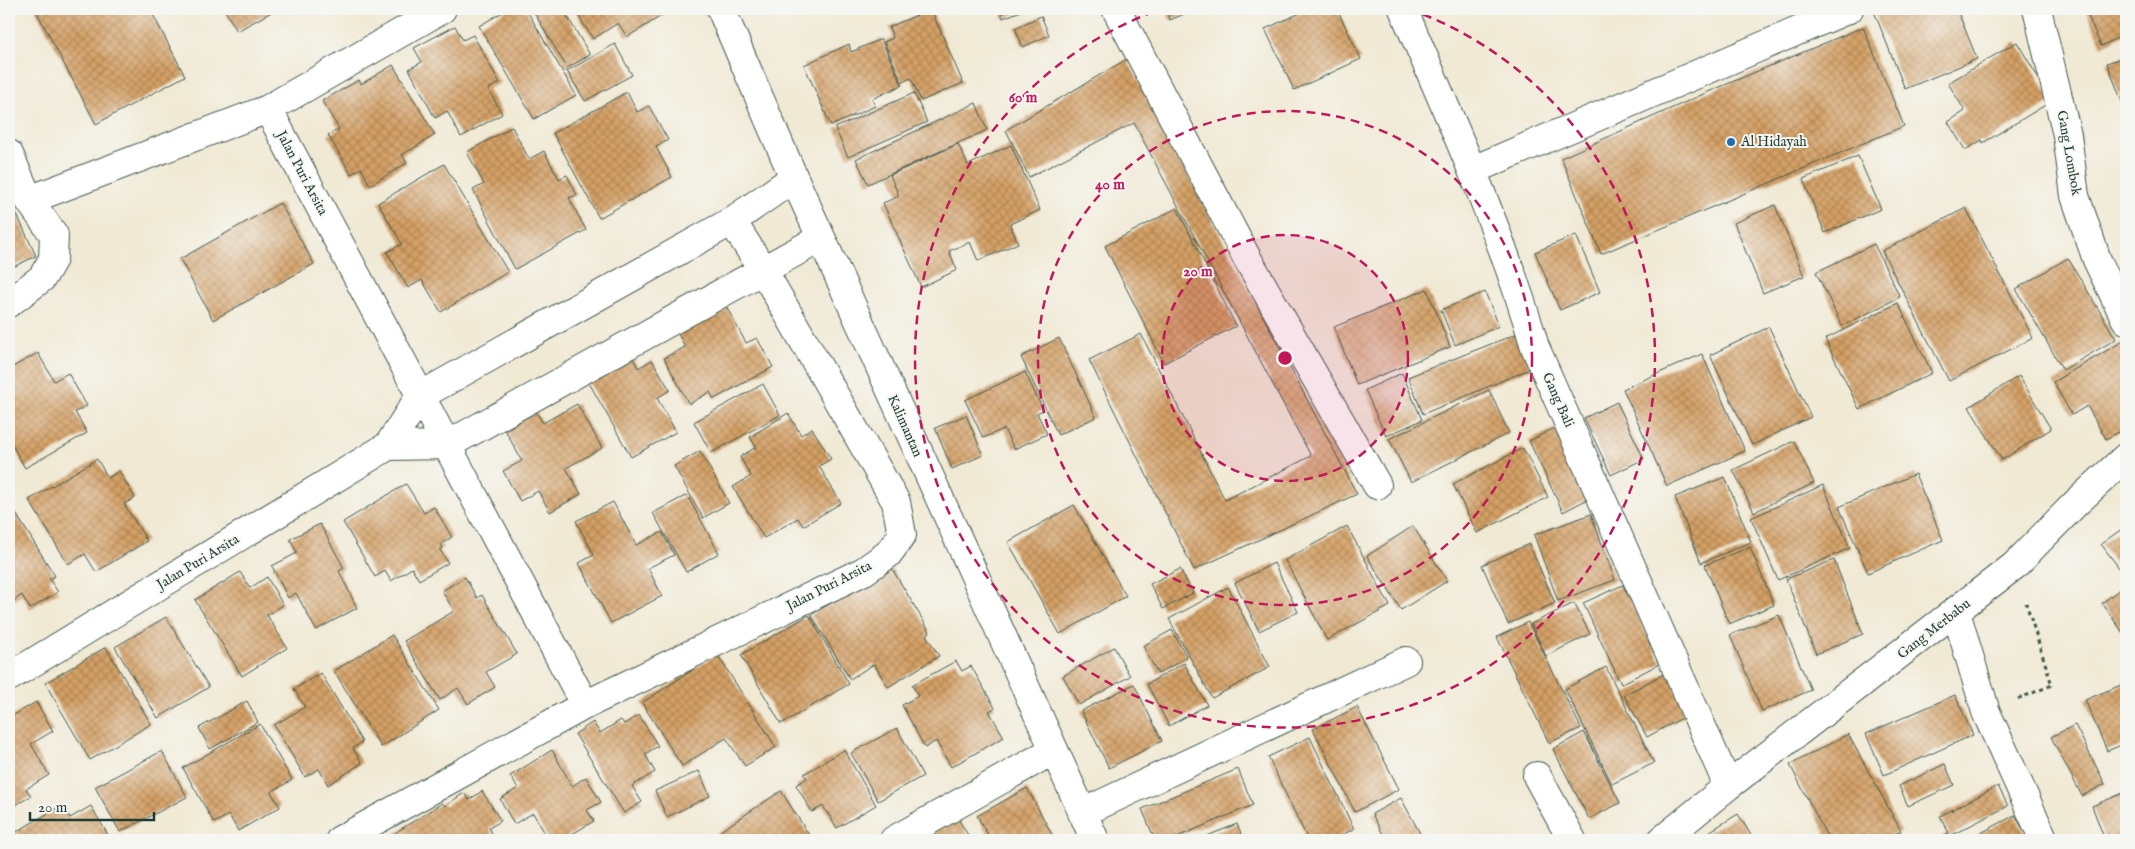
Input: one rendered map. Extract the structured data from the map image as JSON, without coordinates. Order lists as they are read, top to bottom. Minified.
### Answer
{"streets":{"street":["Gang Lombok","Jalan Puri Arsita","Gang Bali","Kalimantan","Gang Merbabu"]},"crossings":[["Jalan Puri Arsita","Kalimantan"],["Gang Bali","Gang Merbabu"]],"places":["Al Hidayah"],"scale_bar":"20 m","rings":["60 m","40 m","20 m"]}
